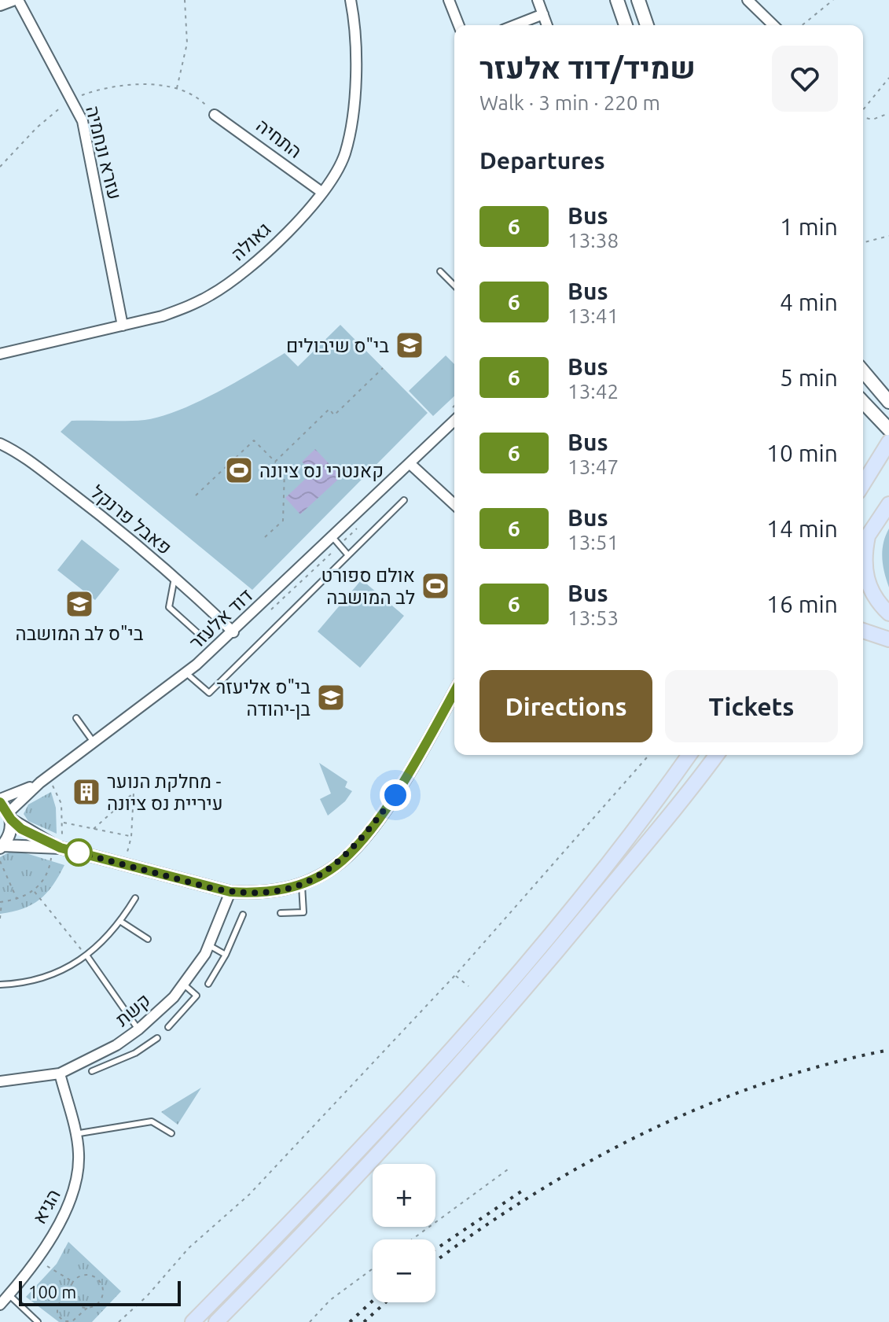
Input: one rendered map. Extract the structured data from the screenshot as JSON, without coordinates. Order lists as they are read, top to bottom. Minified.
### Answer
{"streets":{"street":["התחיה","עזרא ונחמיה","גאולה","פאבל פרנקל","דוד אלעזר","קשת","הגיא"]},"crossings":[["התחיה","גאולה"],["עזרא ונחמיה","גאולה"],["פאבל פרנקל","דוד אלעזר"],["קשת","הגיא"]],"places":{"school or university":["בי\"ס שיבולים","בי\"ס לב המושבה","בי\"ס אליעזר בן-יהודה"],"sports":["קאנטרי נס ציונה","אולם ספורט לב המושבה"],"building":["מחלקת הנוער - עיריית נס ציונה"]},"lines":["bus line 6"],"scale_bar":"100 m","page":{"heading":[["שמיד/דוד אלעזר","Walk · 3 min · 220 m"],"Departures"],"list":[{"mark":"6","name":"Bus","note":"13:38","value":"1 min"},{"mark":"6","name":"Bus","note":"13:41","value":"4 min"},{"mark":"6","name":"Bus","note":"13:42","value":"5 min"},{"mark":"6","name":"Bus","note":"13:47","value":"10 min"},{"mark":"6","name":"Bus","note":"13:51","value":"14 min"},{"mark":"6","name":"Bus","note":"13:53","value":"16 min"}],"buttons":["Directions","Tickets"],"map_buttons":["+","−"],"scale":"100 m"}}
